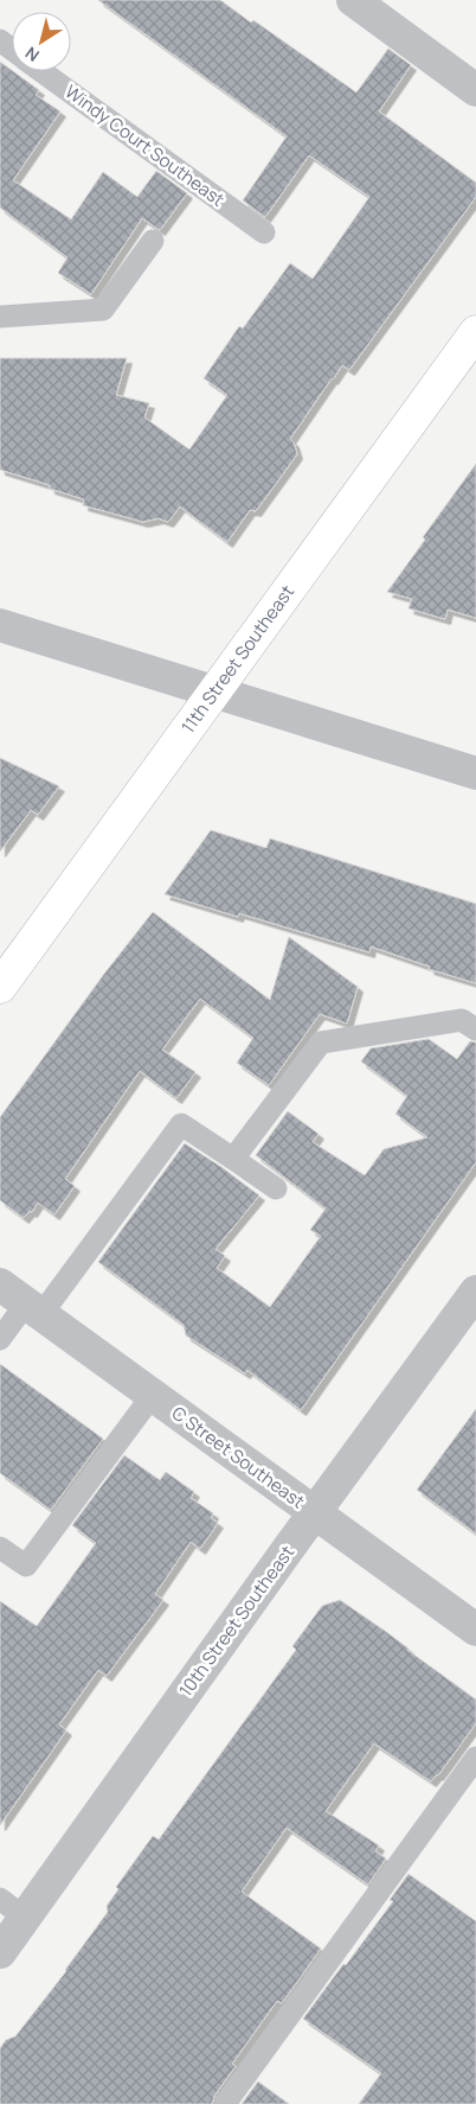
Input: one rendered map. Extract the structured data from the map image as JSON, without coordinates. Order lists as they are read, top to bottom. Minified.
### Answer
{"streets":{"main road":["11th Street Southeast"],"street":["C Street Southeast","10th Street Southeast"],"lane":["Windy Court Southeast"]},"crossings":[["C Street Southeast","10th Street Southeast"]],"north":"bottom left"}
